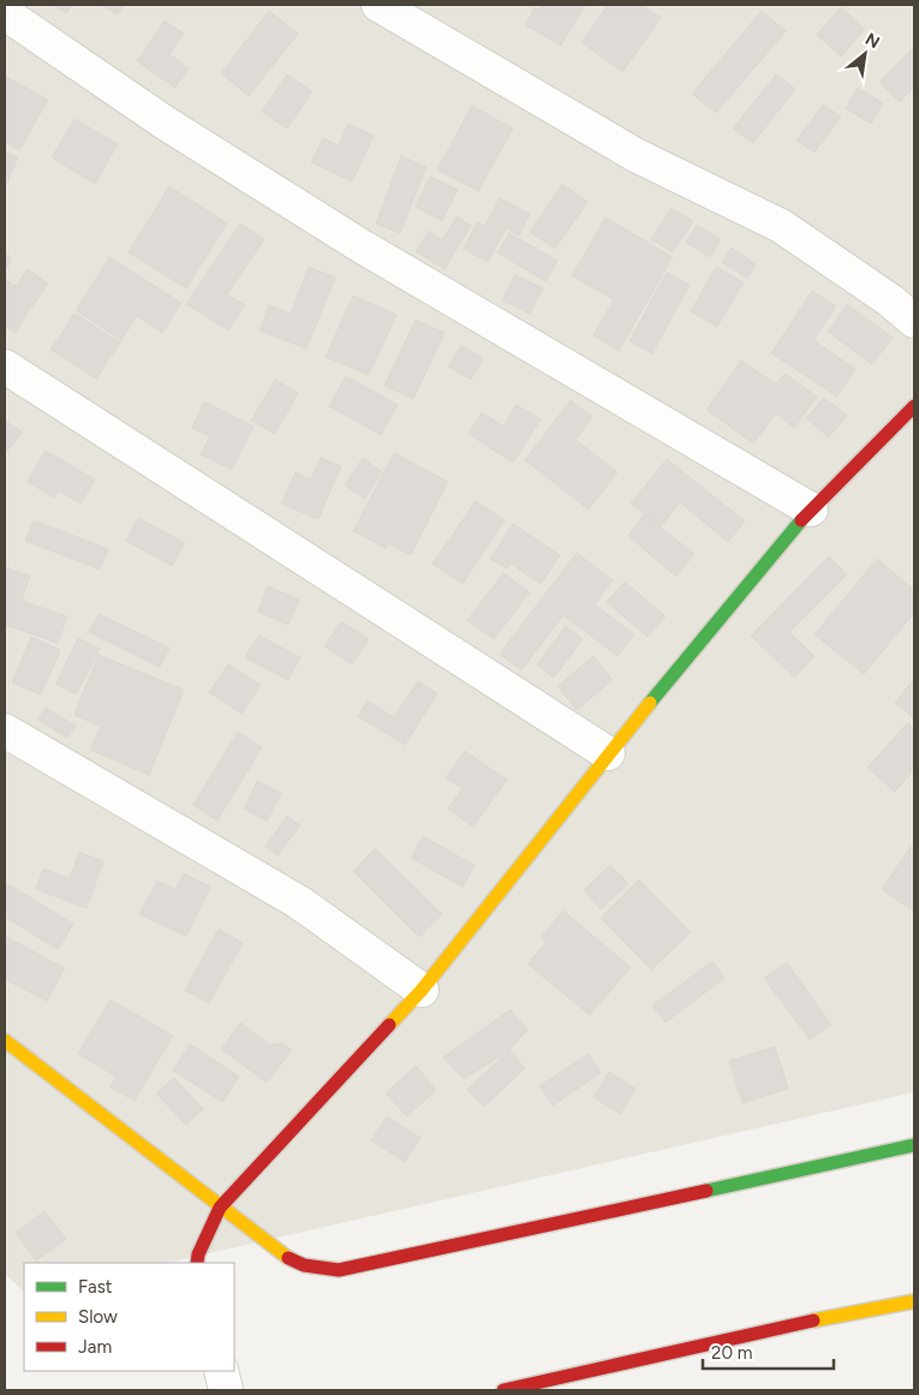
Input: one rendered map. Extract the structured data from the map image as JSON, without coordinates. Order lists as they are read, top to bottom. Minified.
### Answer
{"legend":["Fast","Slow","Jam"],"scale_bar":"20 m","north":"top right"}
